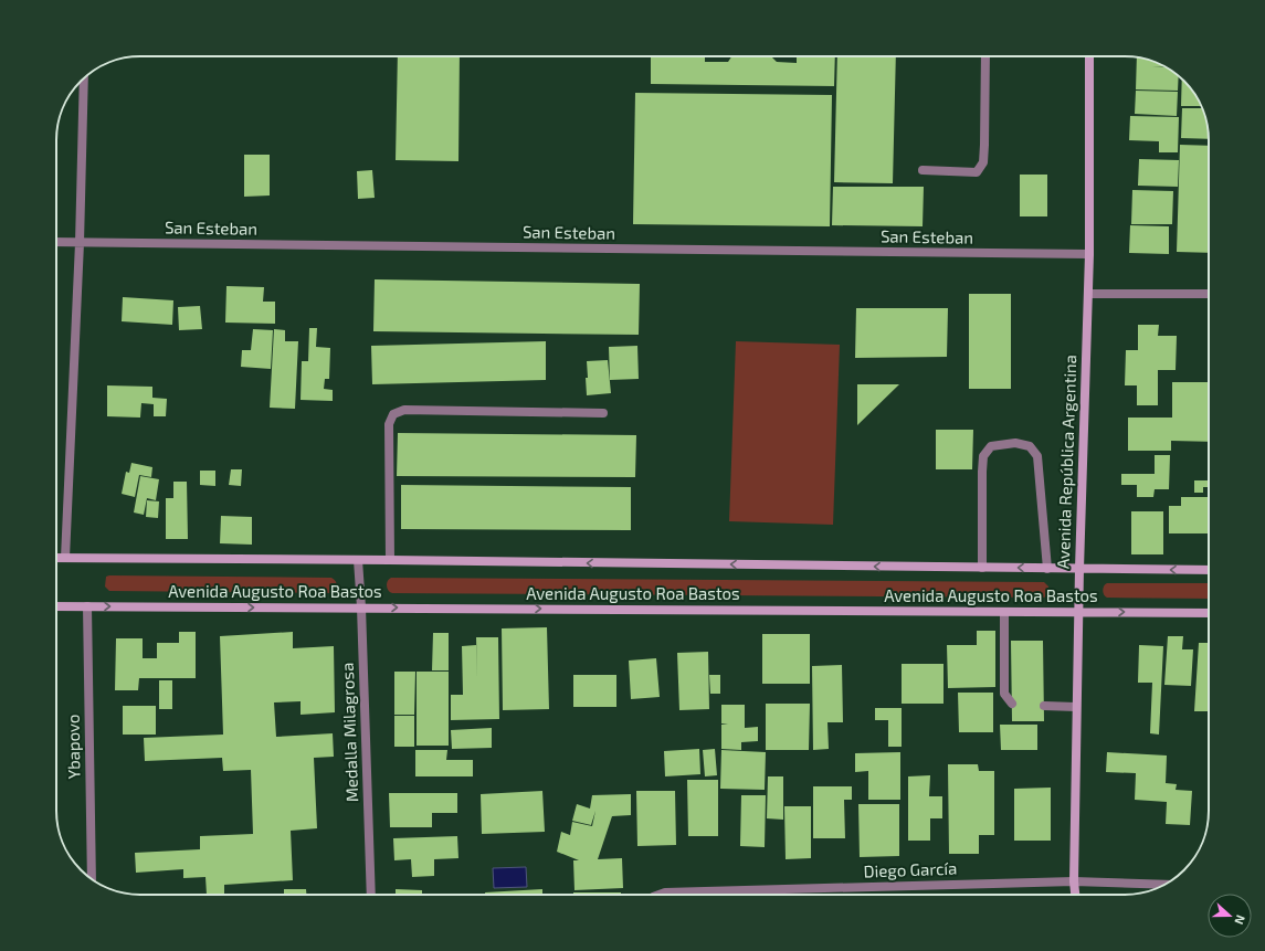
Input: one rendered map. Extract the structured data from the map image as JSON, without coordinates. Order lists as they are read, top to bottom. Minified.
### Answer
{"streets":{"main road":["Avenida República Argentina","Avenida Augusto Roa Bastos"],"street":["San Esteban","Medalla Milagrosa","Ybapovo","Diego García"]},"crossings":[["San Esteban","Avenida República Argentina"],["Avenida República Argentina","Avenida Augusto Roa Bastos"],["Avenida República Argentina","Diego García"],["Avenida Augusto Roa Bastos","Medalla Milagrosa"],["Avenida Augusto Roa Bastos","Ybapovo"]],"north":"right"}
